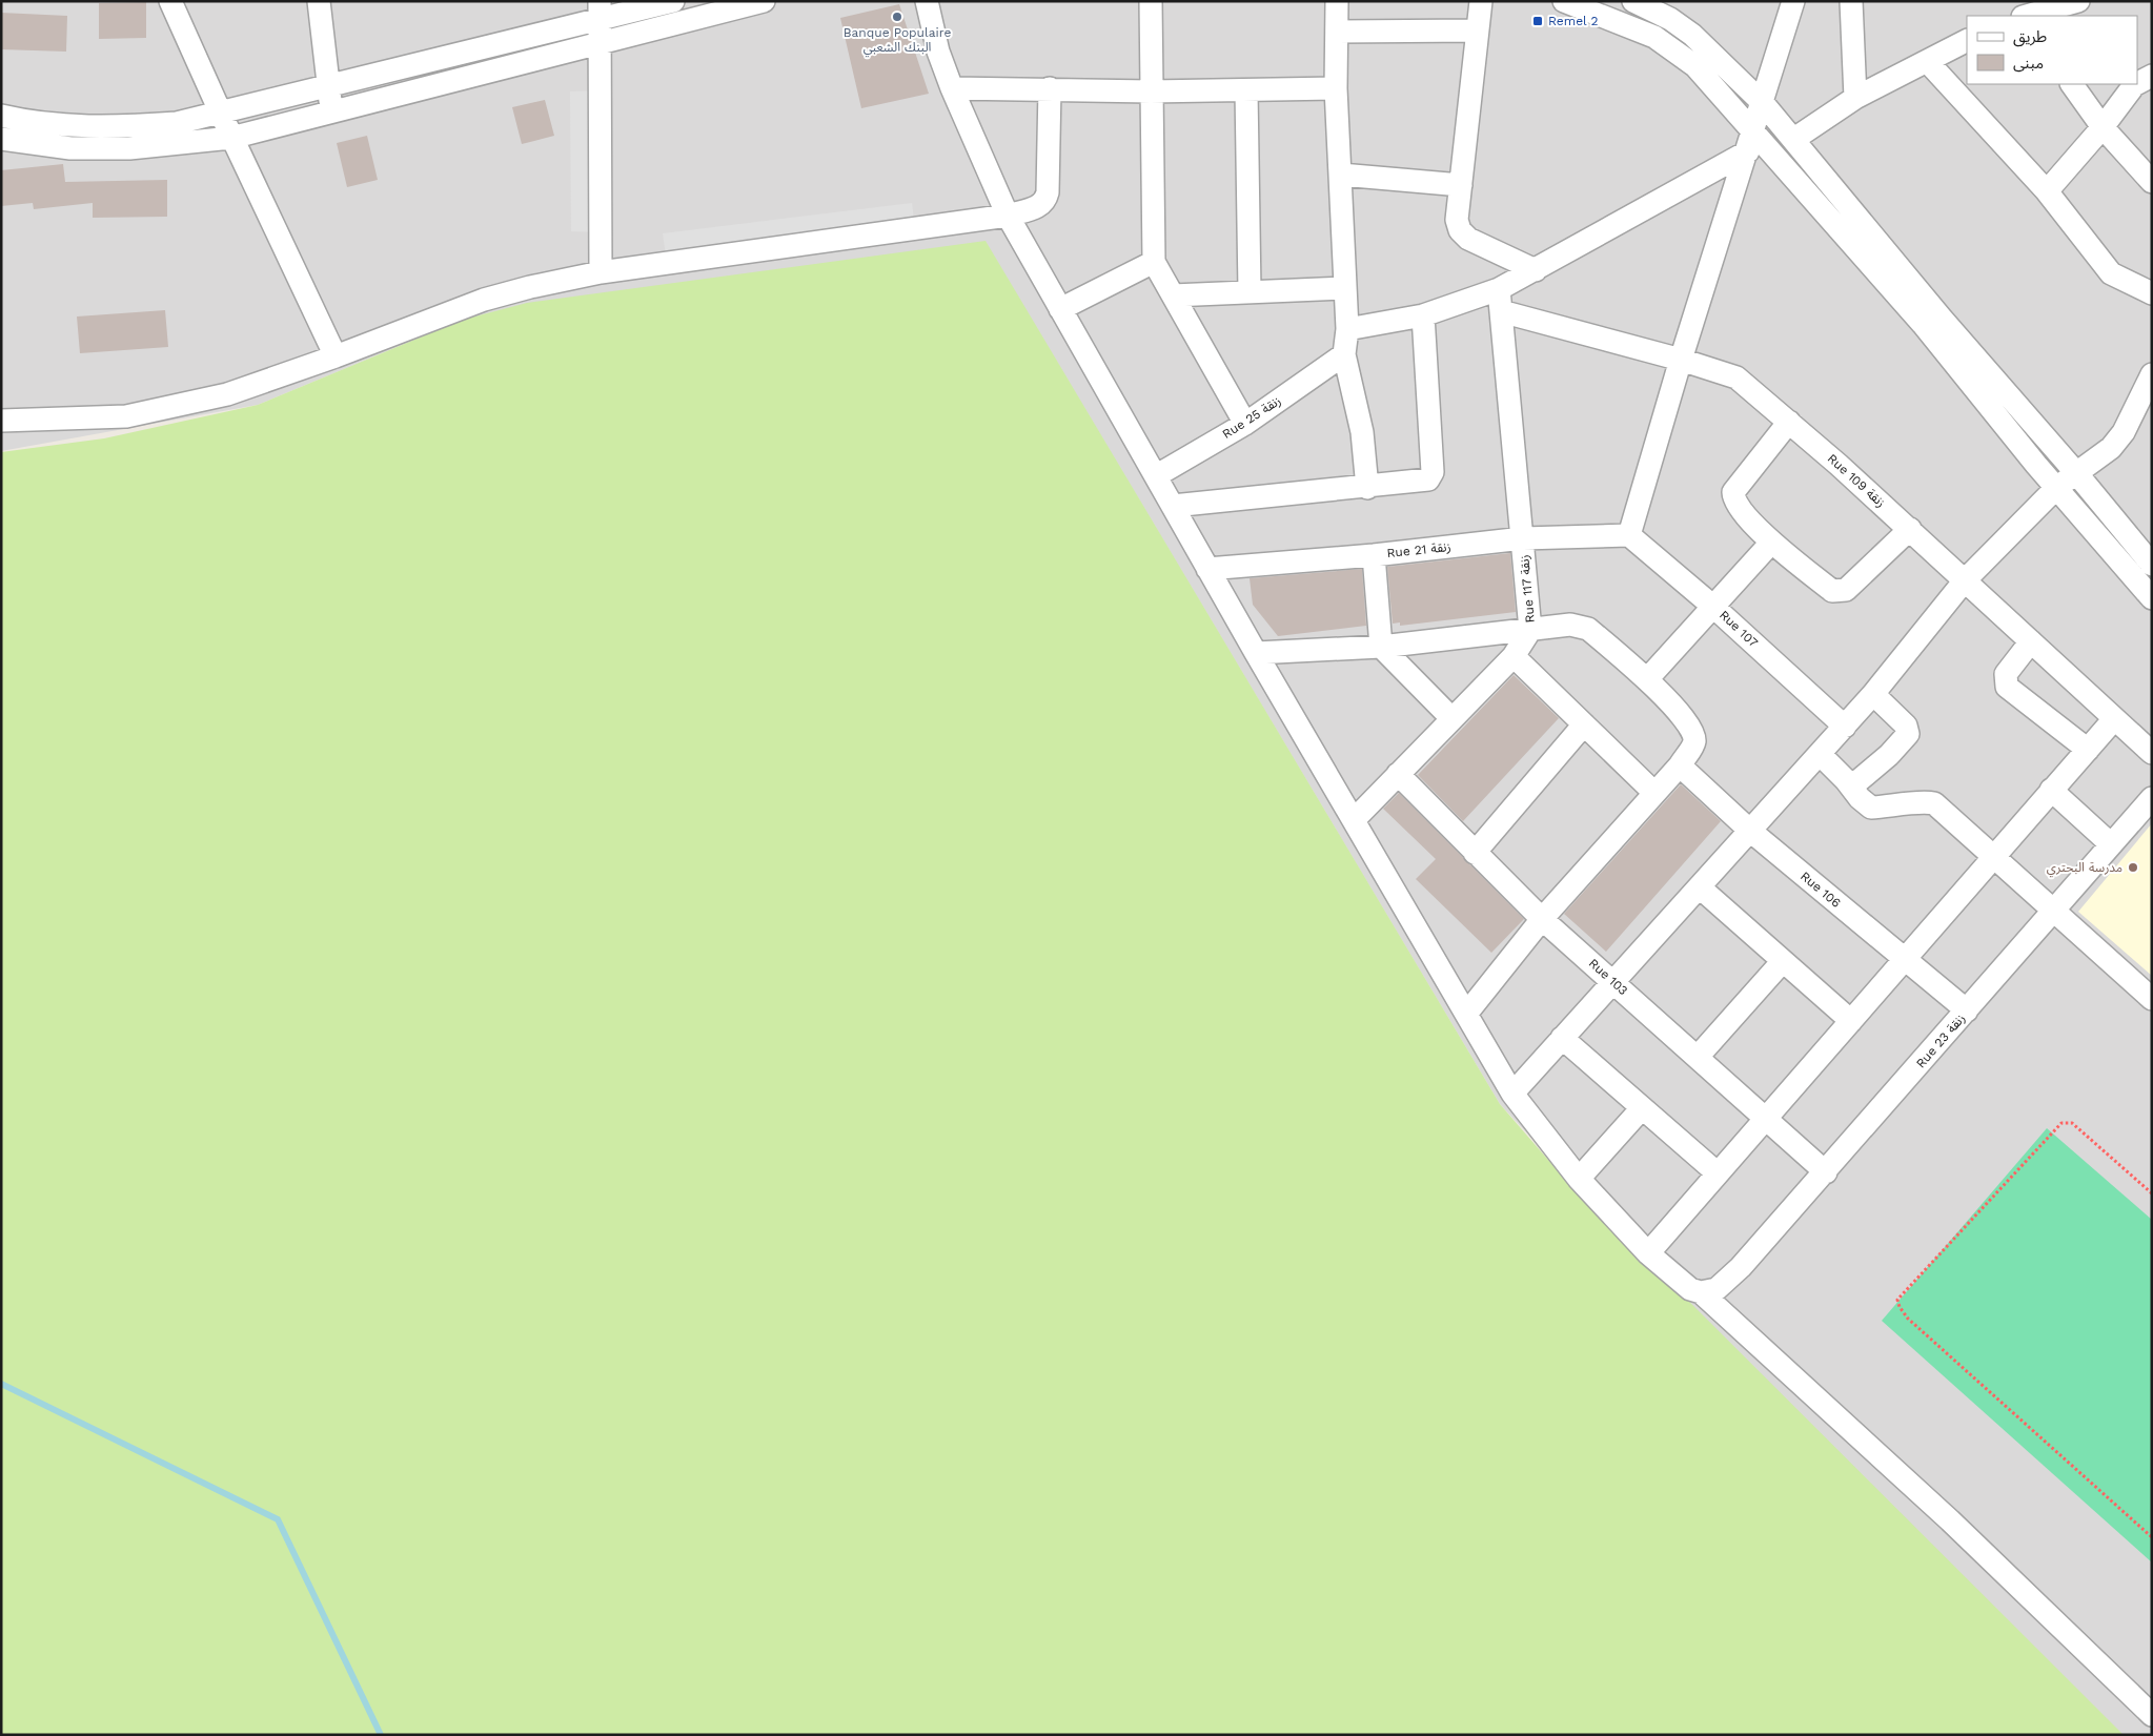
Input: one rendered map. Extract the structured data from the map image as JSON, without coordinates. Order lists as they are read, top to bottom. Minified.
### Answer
{"streets":{"street":["Rue 25 زنقة","Rue 109 زنقة","Rue 21 زنقة","Rue 117 زنقة","Rue 107","Rue 106","Rue 103","Rue 23 زنقة"]},"crossings":[["Rue 109 زنقة","Rue 117 زنقة"],["Rue 21 زنقة","Rue 117 زنقة"],["Rue 21 زنقة","Rue 107"],["Rue 117 زنقة","Rue 103"],["Rue 106","Rue 23 زنقة"],["Rue 103","Rue 23 زنقة"]],"places":{"other":["Banque Populaire البنك الشعبي","مدرسة البحتري"],"transit":["Remel 2"]},"legend":["طريق","مبنى"]}
